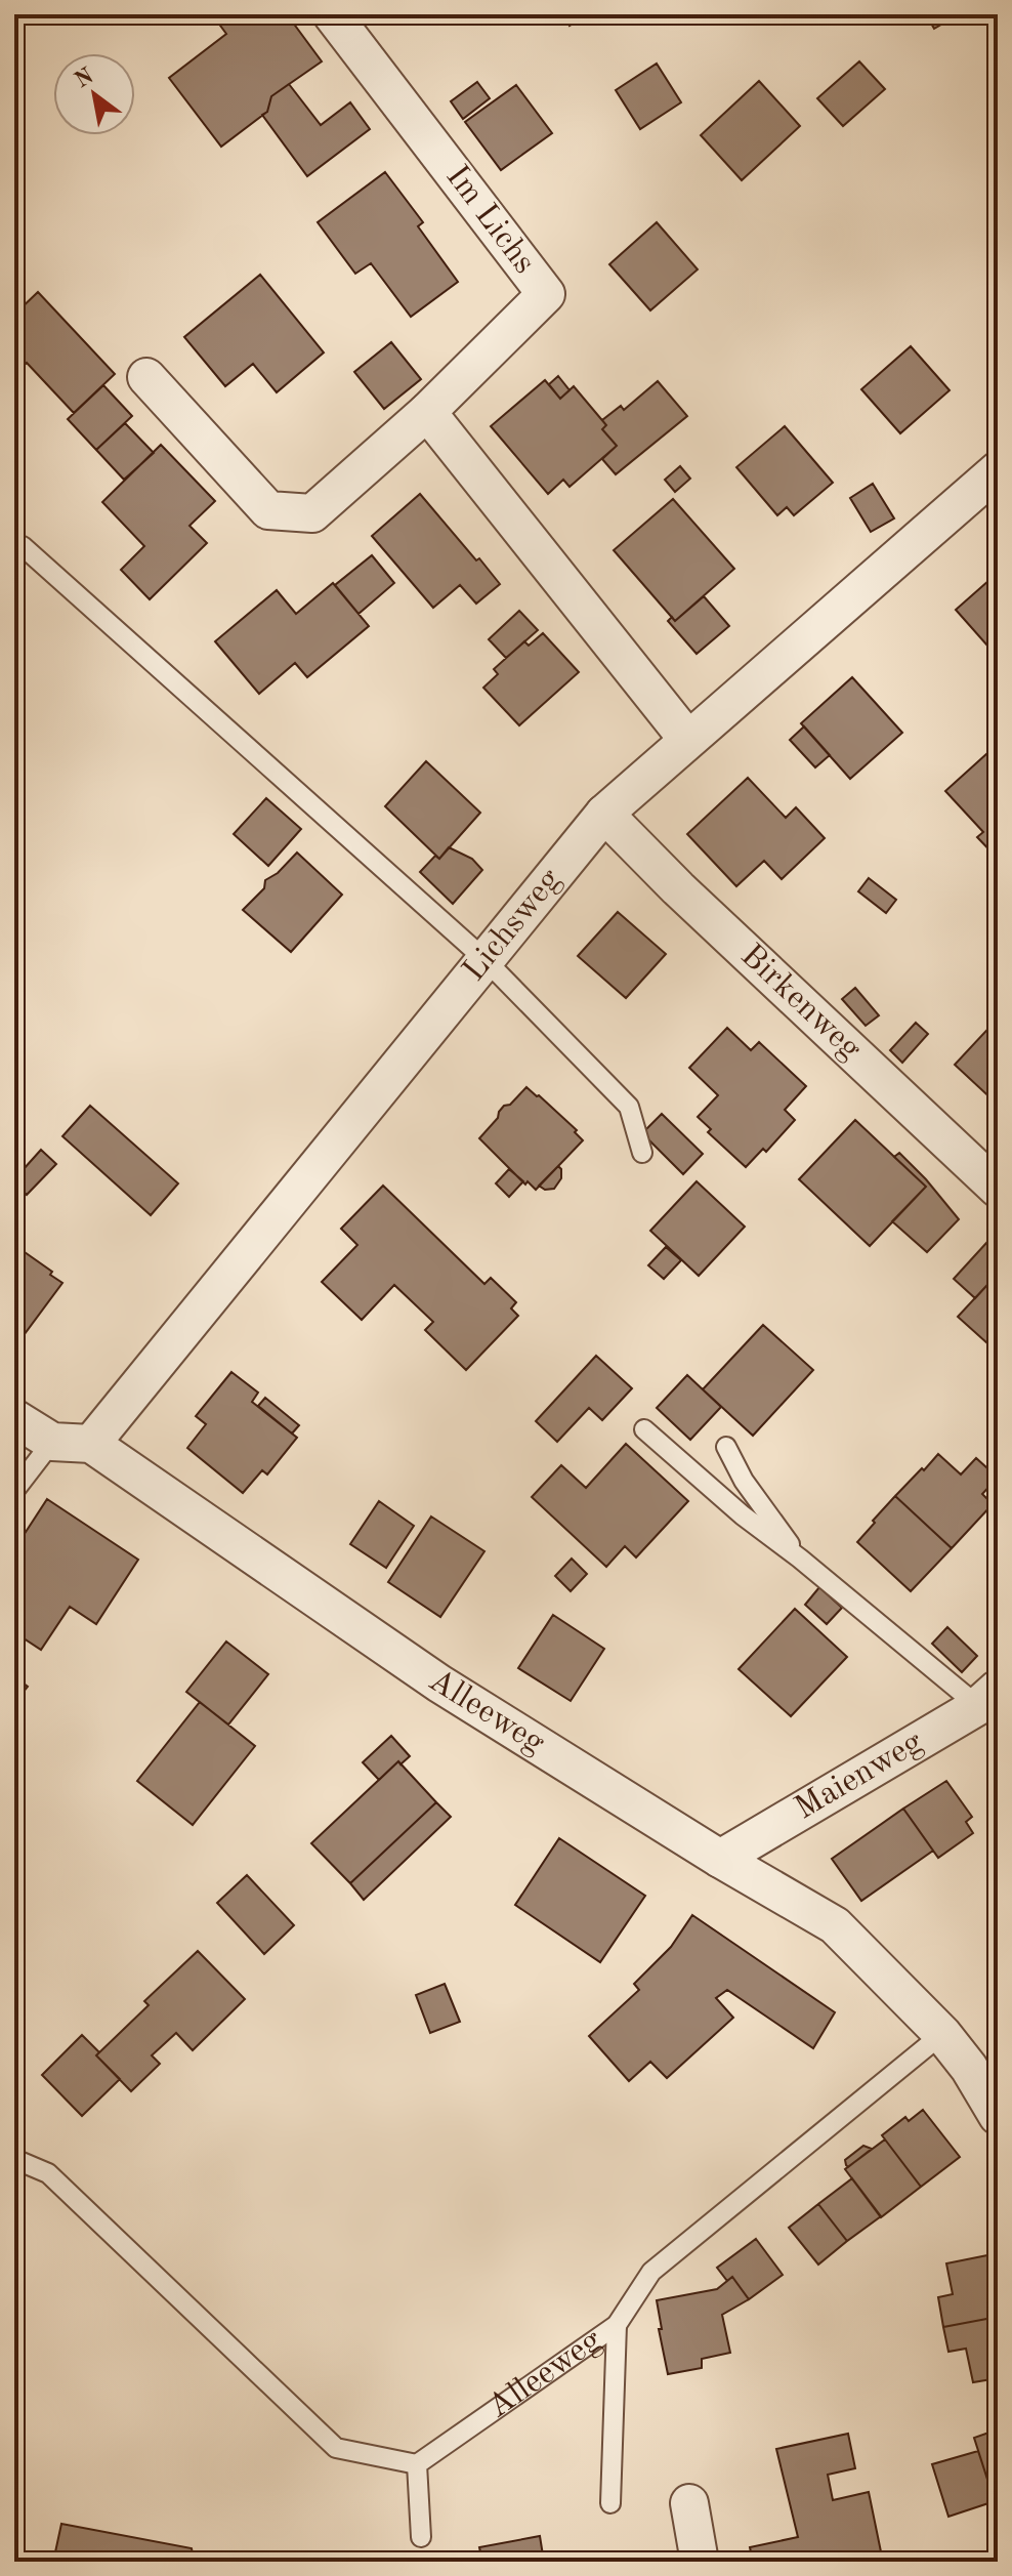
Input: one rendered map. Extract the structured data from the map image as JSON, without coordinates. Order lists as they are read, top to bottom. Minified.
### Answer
{"streets":{"street":["Im Lichs","Lichsweg","Birkenweg","Alleeweg","Maienweg"]},"crossings":[["Lichsweg","Birkenweg"],["Lichsweg","Alleeweg"],["Alleeweg","Maienweg"]],"north":"top left"}
